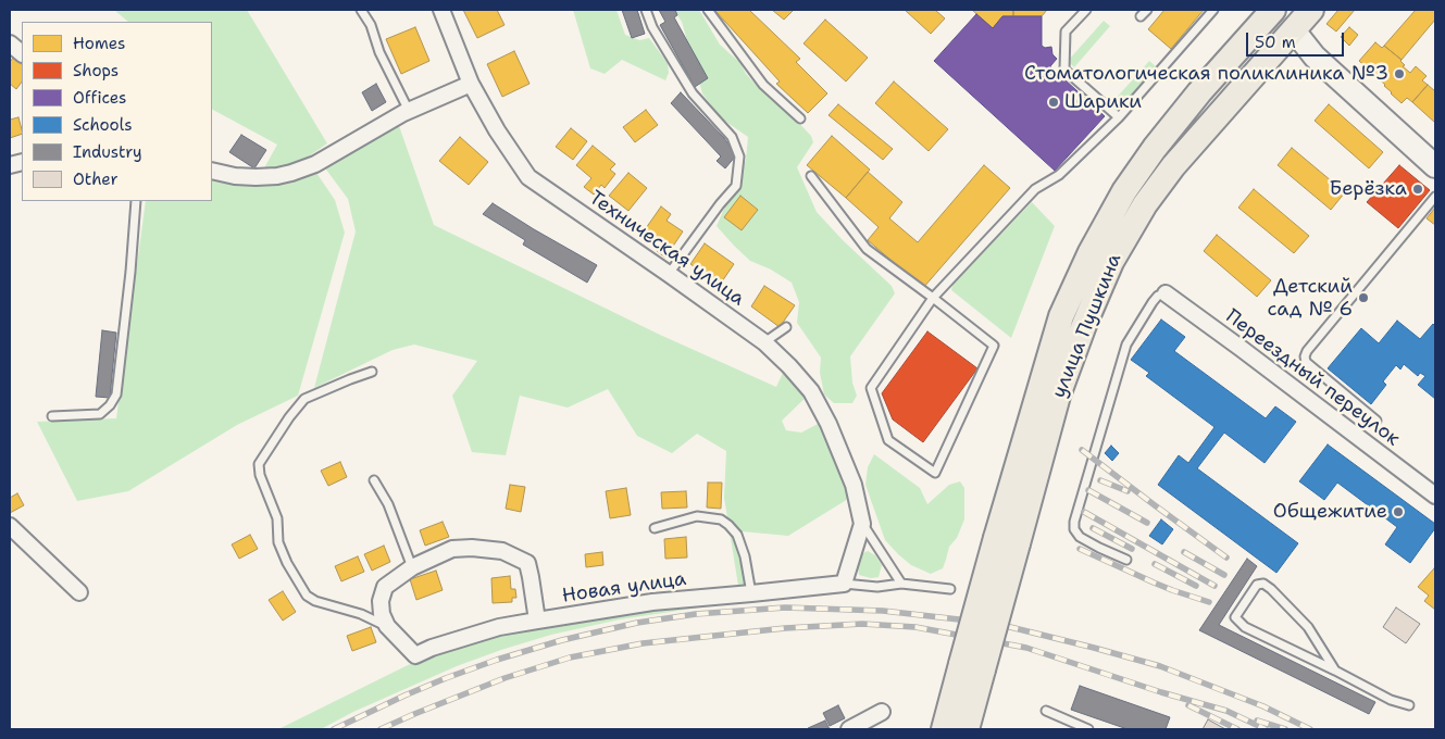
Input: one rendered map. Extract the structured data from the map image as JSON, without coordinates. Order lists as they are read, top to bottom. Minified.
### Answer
{"streets":{"main road":["улица Пушкина"],"street":["Техническая улица","Переездный переулок","Новая улица"]},"places":["Стоматологическая поликлиника №3","Шарики","Берёзка","Детский сад № 6","Общежитие"],"legend":["Homes","Shops","Offices","Schools","Industry","Other"],"scale_bar":"50 m"}
